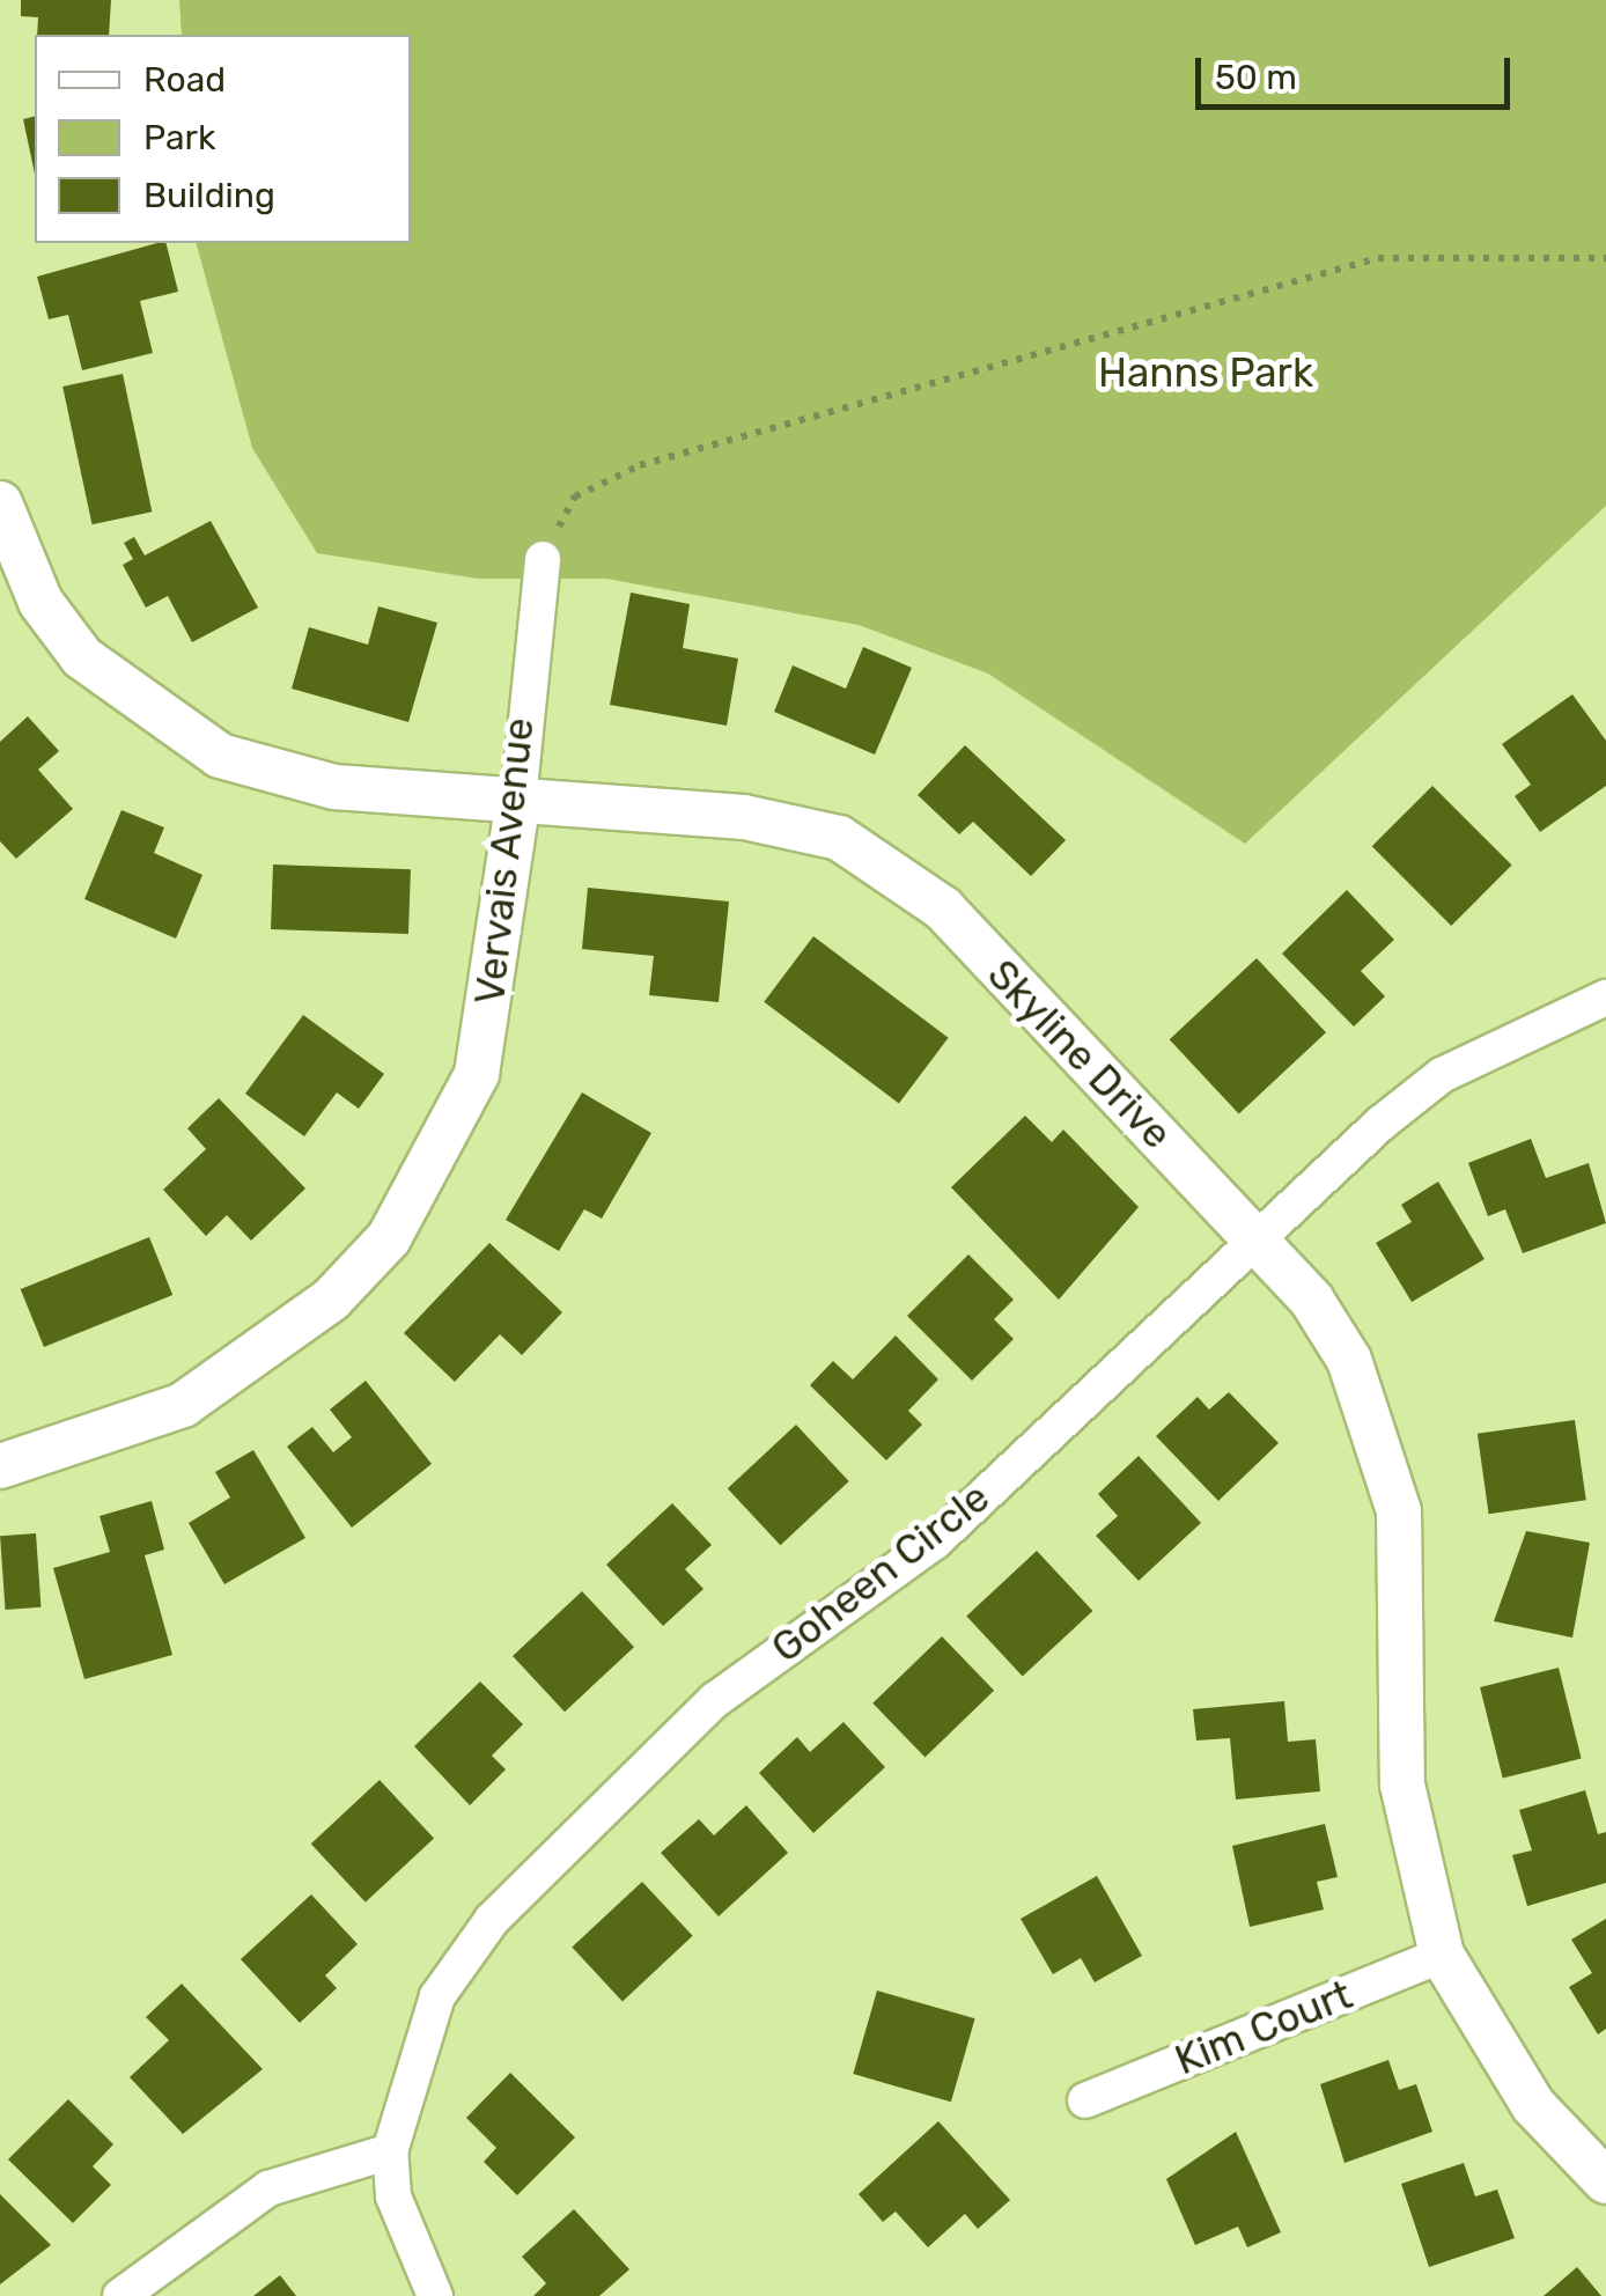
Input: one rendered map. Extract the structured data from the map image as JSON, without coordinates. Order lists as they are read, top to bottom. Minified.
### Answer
{"streets":{"street":["Vervais Avenue","Skyline Drive","Goheen Circle","Kim Court"]},"crossings":[["Vervais Avenue","Skyline Drive"],["Skyline Drive","Goheen Circle"],["Skyline Drive","Kim Court"]],"parks":["Hanns Park"],"legend":["Road","Park","Building"],"scale_bar":"50 m"}
